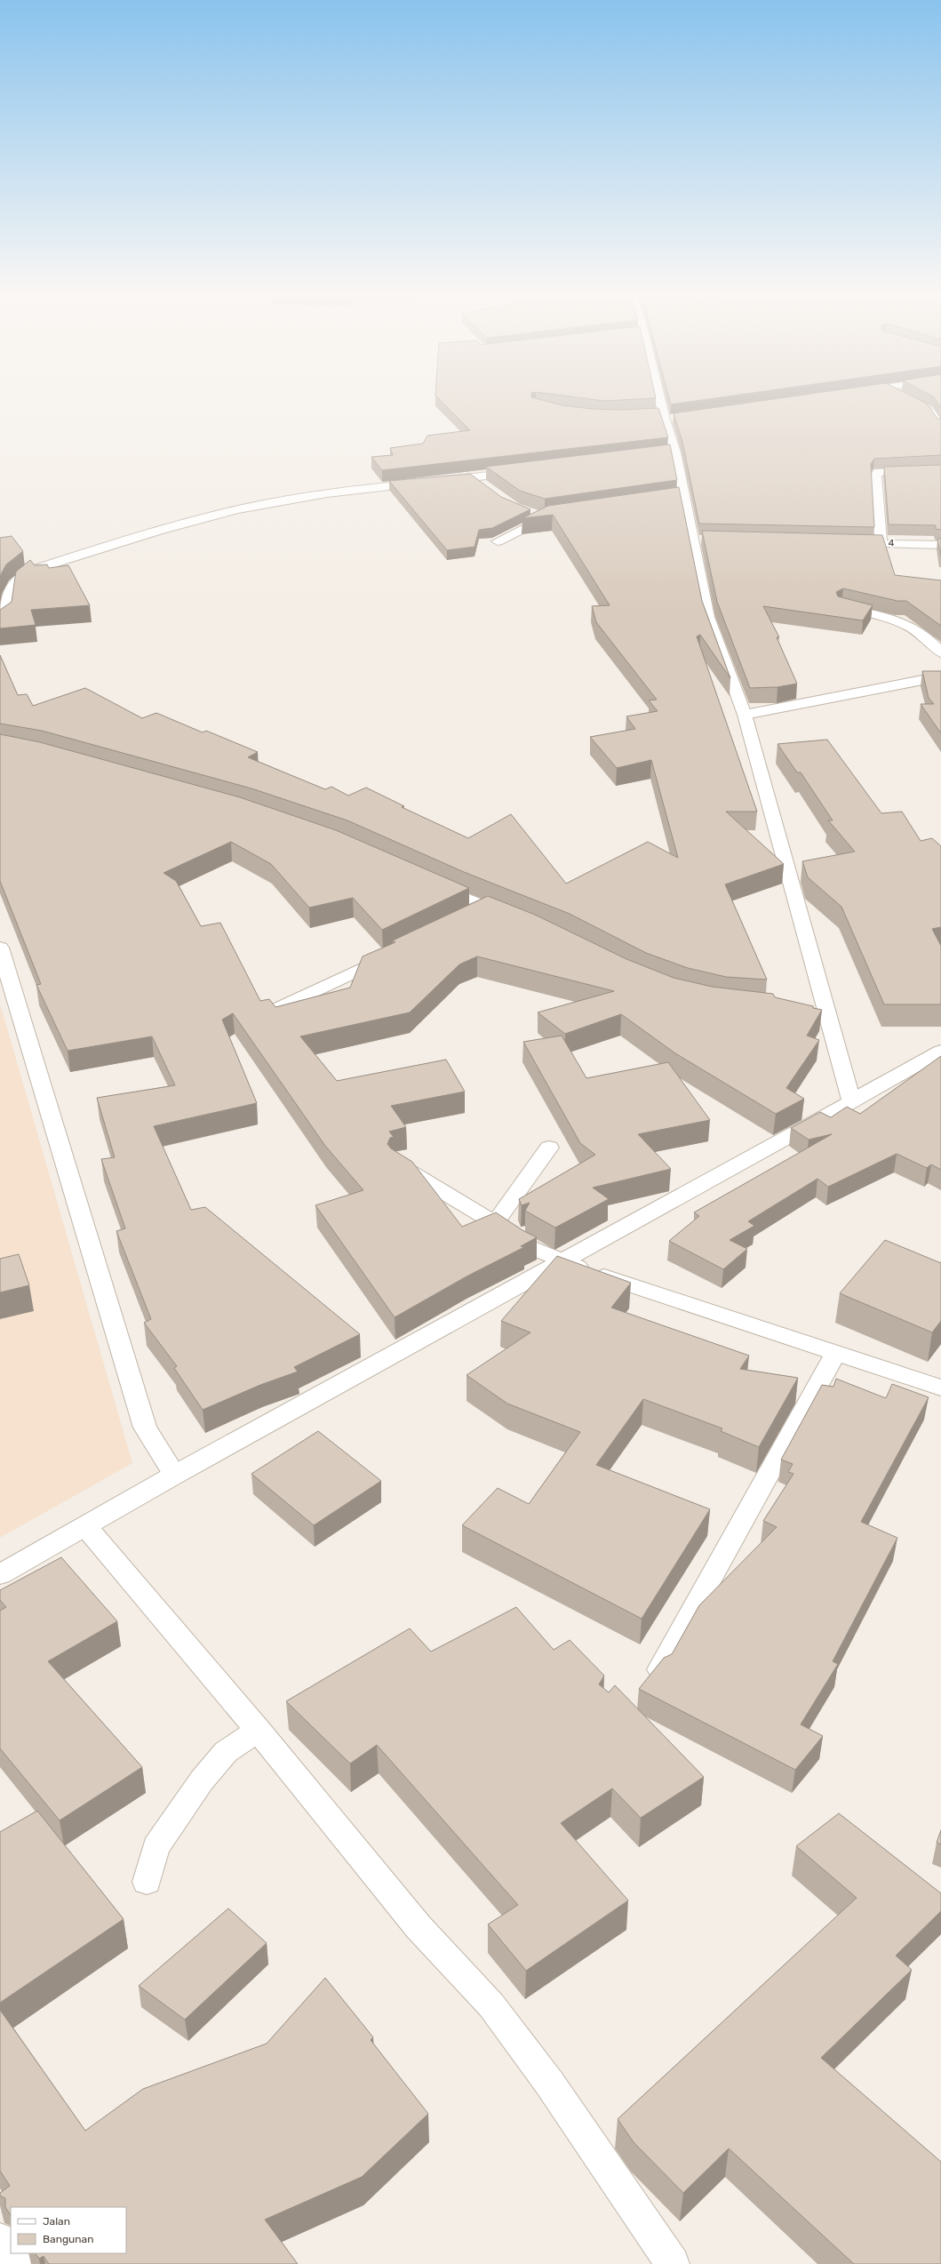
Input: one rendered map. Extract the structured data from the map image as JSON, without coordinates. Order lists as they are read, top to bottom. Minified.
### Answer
{"streets":{"street":["4"]},"legend":["Jalan","Bangunan"]}
